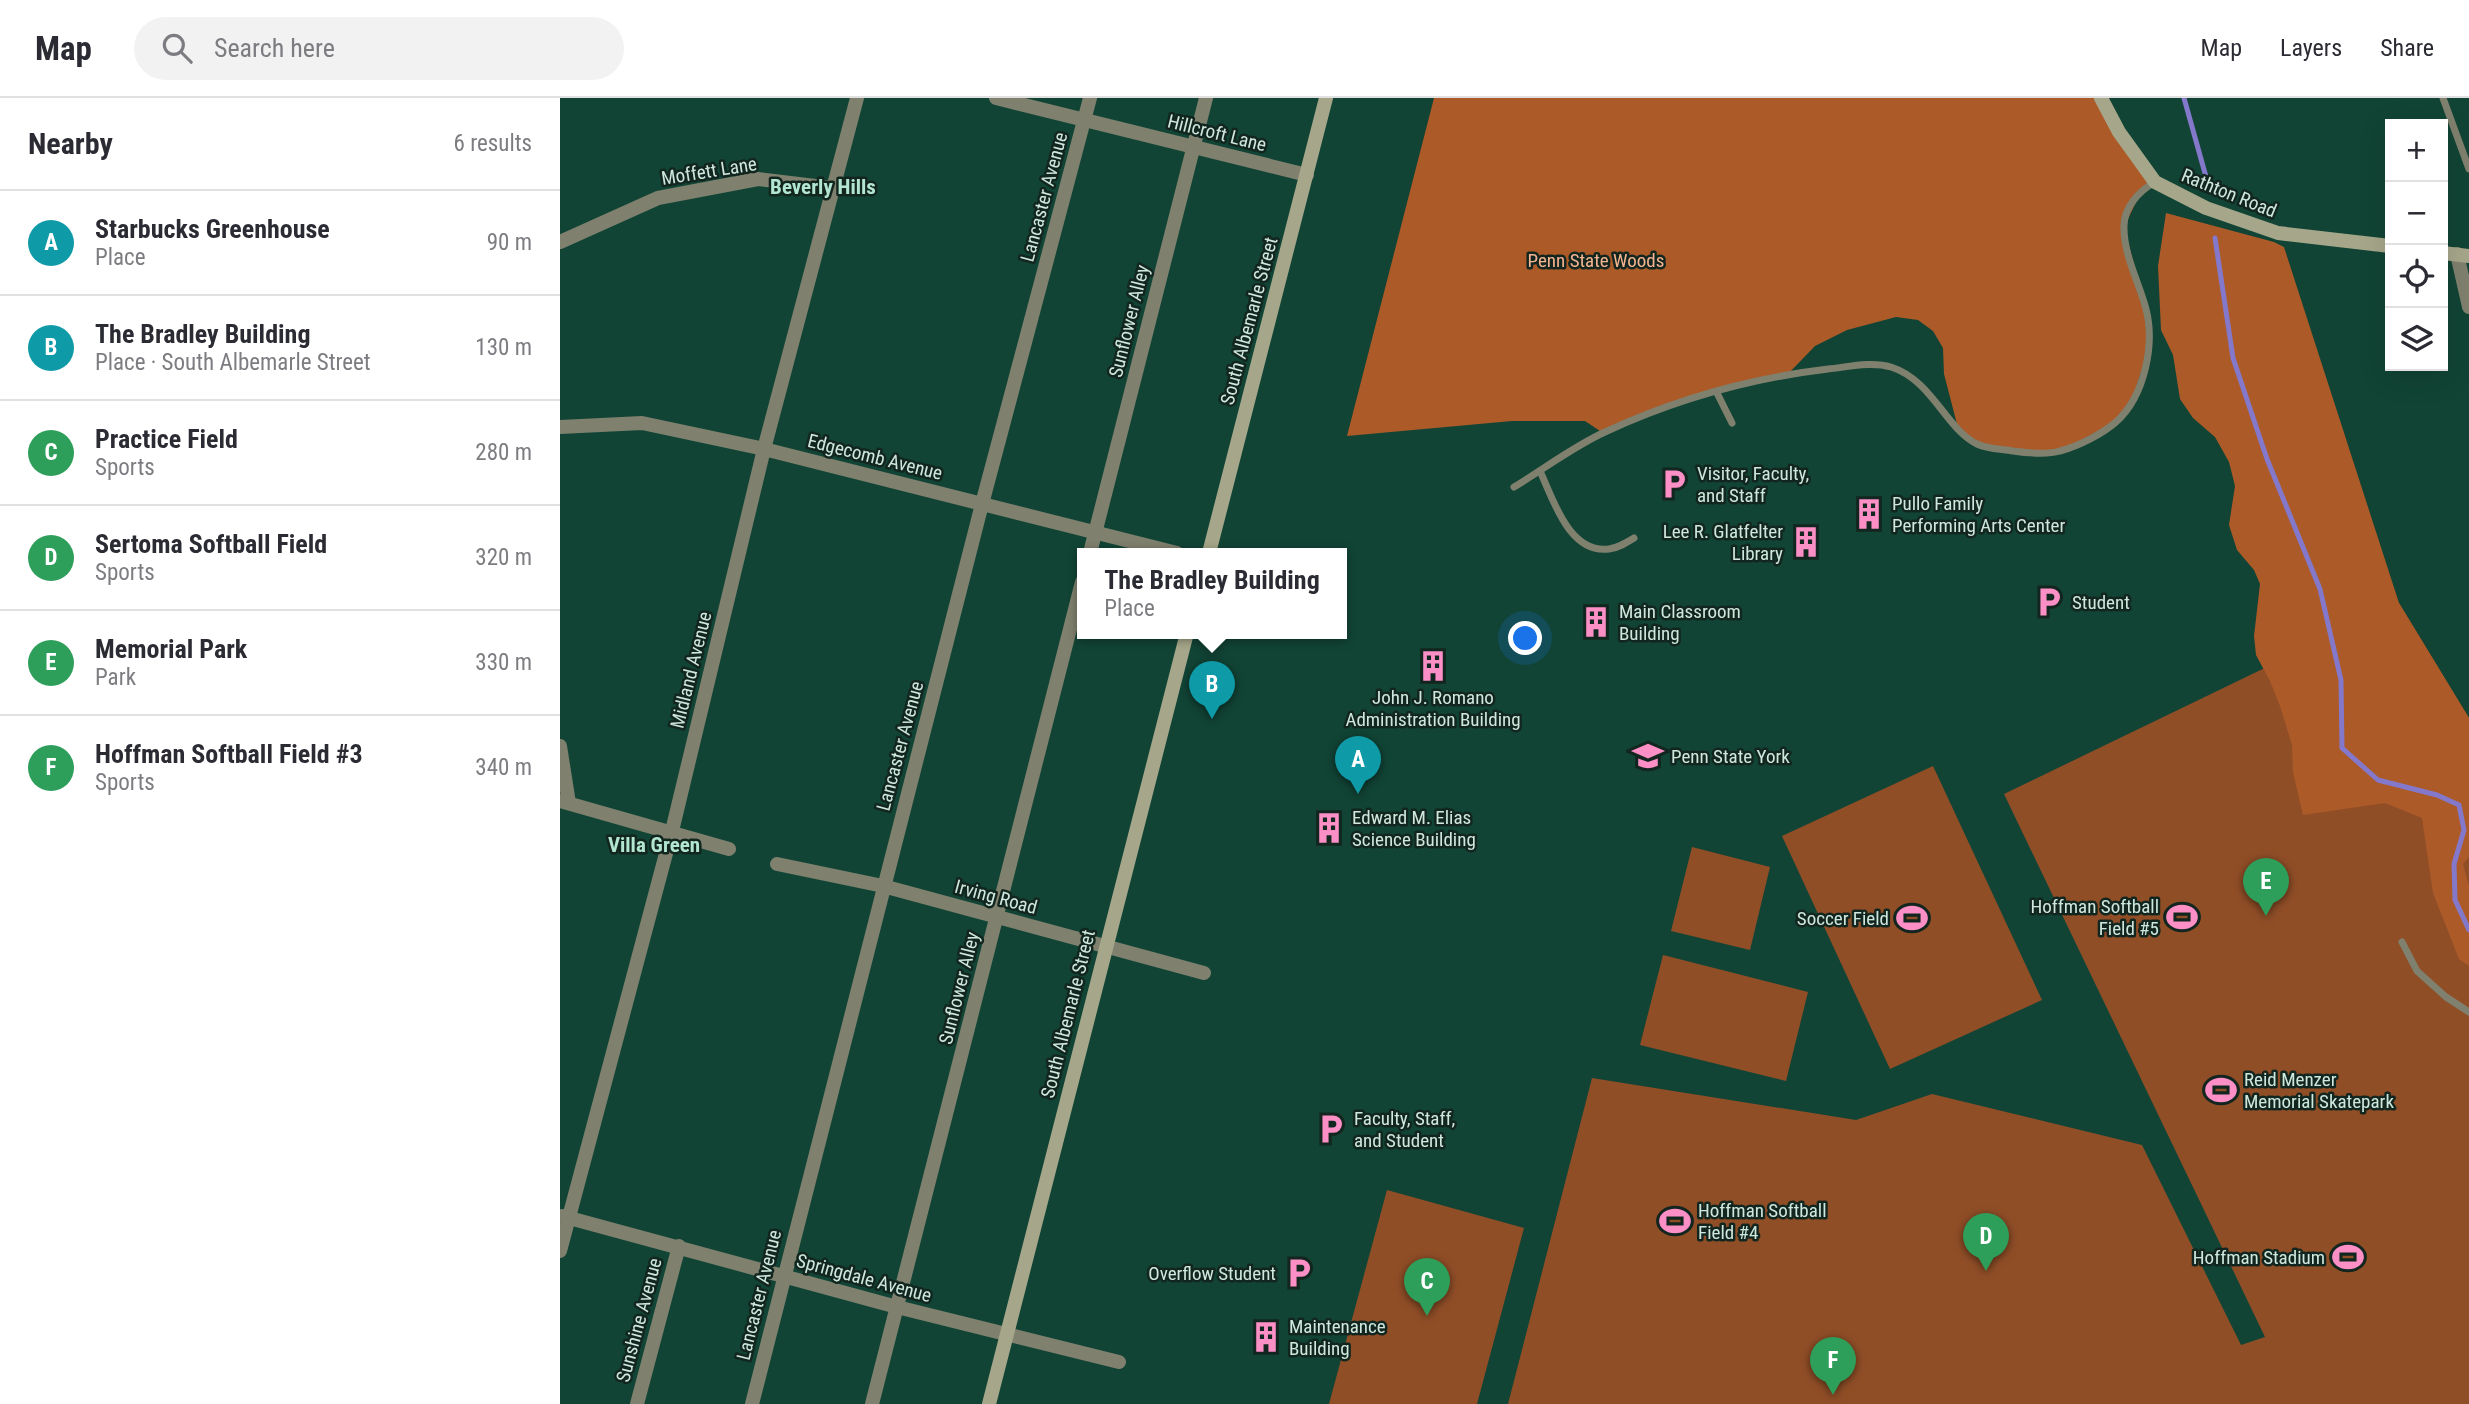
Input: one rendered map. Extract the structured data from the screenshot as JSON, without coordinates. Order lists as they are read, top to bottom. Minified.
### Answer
{"streets":{"street":["Hillcroft Lane","Moffett Lane","Rathton Road","Lancaster Avenue","Sunflower Alley","South Albemarle Street","Edgecomb Avenue","Midland Avenue","Irving Road","Springdale Avenue","Sunshine Avenue"]},"crossings":[["Hillcroft Lane","Lancaster Avenue"],["Hillcroft Lane","Sunflower Alley"],["Hillcroft Lane","South Albemarle Street"],["Moffett Lane","Midland Avenue"],["Lancaster Avenue","Edgecomb Avenue"],["Lancaster Avenue","Irving Road"],["Lancaster Avenue","Springdale Avenue"],["Sunflower Alley","Edgecomb Avenue"],["Sunflower Alley","Irving Road"],["Sunflower Alley","Springdale Avenue"],["South Albemarle Street","Irving Road"],["South Albemarle Street","Springdale Avenue"],["Edgecomb Avenue","Midland Avenue"],["Midland Avenue","Springdale Avenue"],["Springdale Avenue","Sunshine Avenue"]],"districts":["Beverly Hills","Villa Green"],"parks":["Penn State Woods"],"places":{"parking":["Visitor, Faculty, and Staff","Student","Faculty, Staff, and Student","Overflow Student"],"building":["Pullo Family Performing Arts Center","Lee R. Glatfelter Library","Main Classroom Building","John J. Romano Administration Building","Edward M. Elias Science Building","Maintenance Building"],"school or university":["Penn State York"],"sports":["Hoffman Softball Field #5","Soccer Field","Reid Menzer Memorial Skatepark","Hoffman Softball Field #4","Hoffman Stadium"]},"page":{"header":"Map","search":"Search here","nav":["Map","Layers","Share"],"heading":["Nearby","6 results"],"map_buttons":["+","−"],"list":[{"mark":"A","name":"Starbucks Greenhouse","note":"Place","value":"90 m"},{"mark":"B","name":"The Bradley Building","note":"Place · South Albemarle Street","value":"130 m"},{"mark":"C","name":"Practice Field","note":"Sports","value":"280 m"},{"mark":"D","name":"Sertoma Softball Field","note":"Sports","value":"320 m"},{"mark":"E","name":"Memorial Park","note":"Park","value":"330 m"},{"mark":"F","name":"Hoffman Softball Field #3","note":"Sports","value":"340 m"}],"popup":["The Bradley Building","Place"],"pins":["B","A","E","D","C","F"]}}
